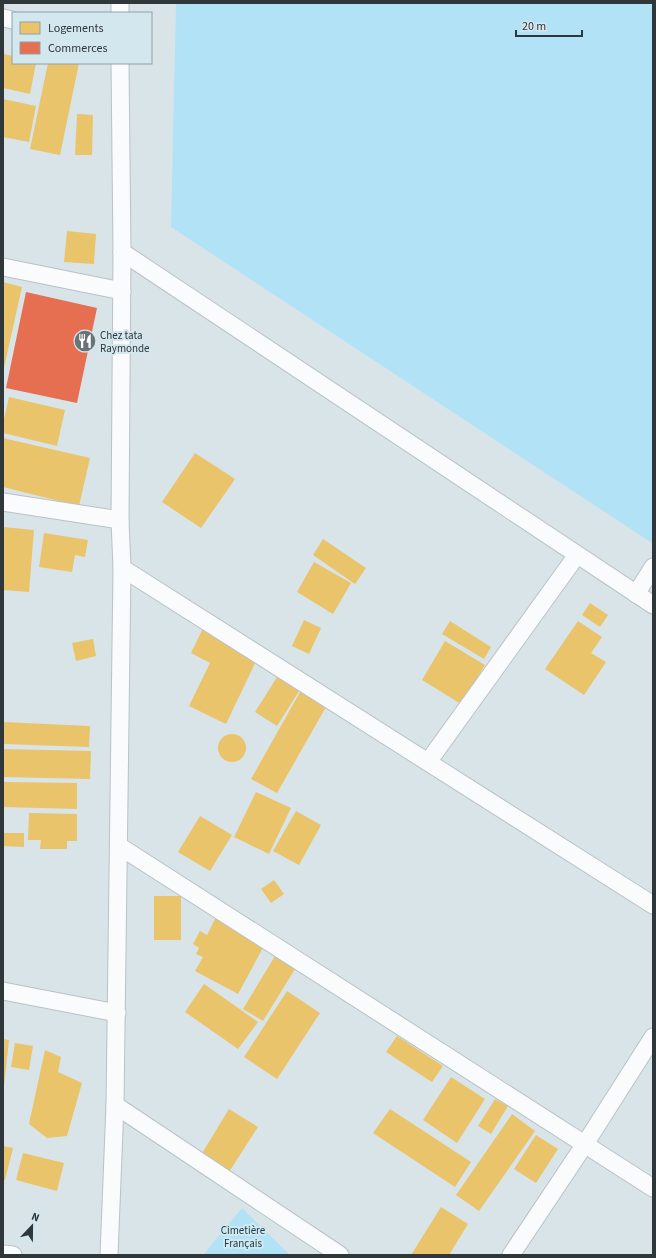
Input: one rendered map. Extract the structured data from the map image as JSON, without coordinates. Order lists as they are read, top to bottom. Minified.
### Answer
{"parks":["Cimetière Français"],"places":{"restaurant":["Chez tata Raymonde"]},"legend":["Logements","Commerces"],"scale_bar":"20 m","north":"top"}
